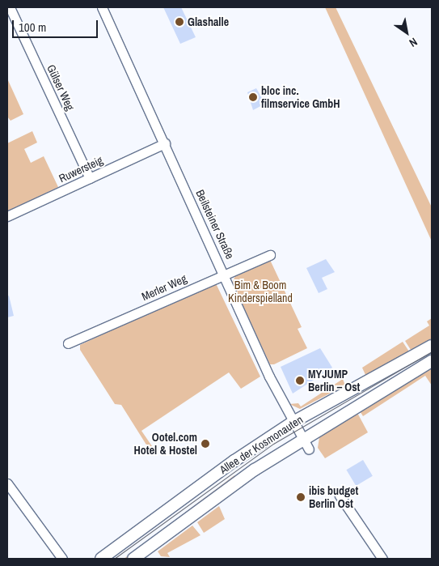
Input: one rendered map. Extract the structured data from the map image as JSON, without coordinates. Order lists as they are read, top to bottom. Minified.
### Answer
{"streets":{"main road":["Allee der Kosmonauten"],"street":["Gülser Weg","Ruwersteig","Beilsteiner Straße","Merler Weg"]},"crossings":[["Gülser Weg","Ruwersteig"],["Ruwersteig","Beilsteiner Straße"],["Beilsteiner Straße","Merler Weg"],["Beilsteiner Straße","Allee der Kosmonauten"]],"parks":["Bim & Boom Kinderspielland"],"places":["Glashalle","bloc inc. filmservice GmbH","MYJUMP Berlin – Ost","Ootel.com Hotel & Hostel","ibis budget Berlin Ost"],"scale_bar":"100 m","north":"bottom right"}
